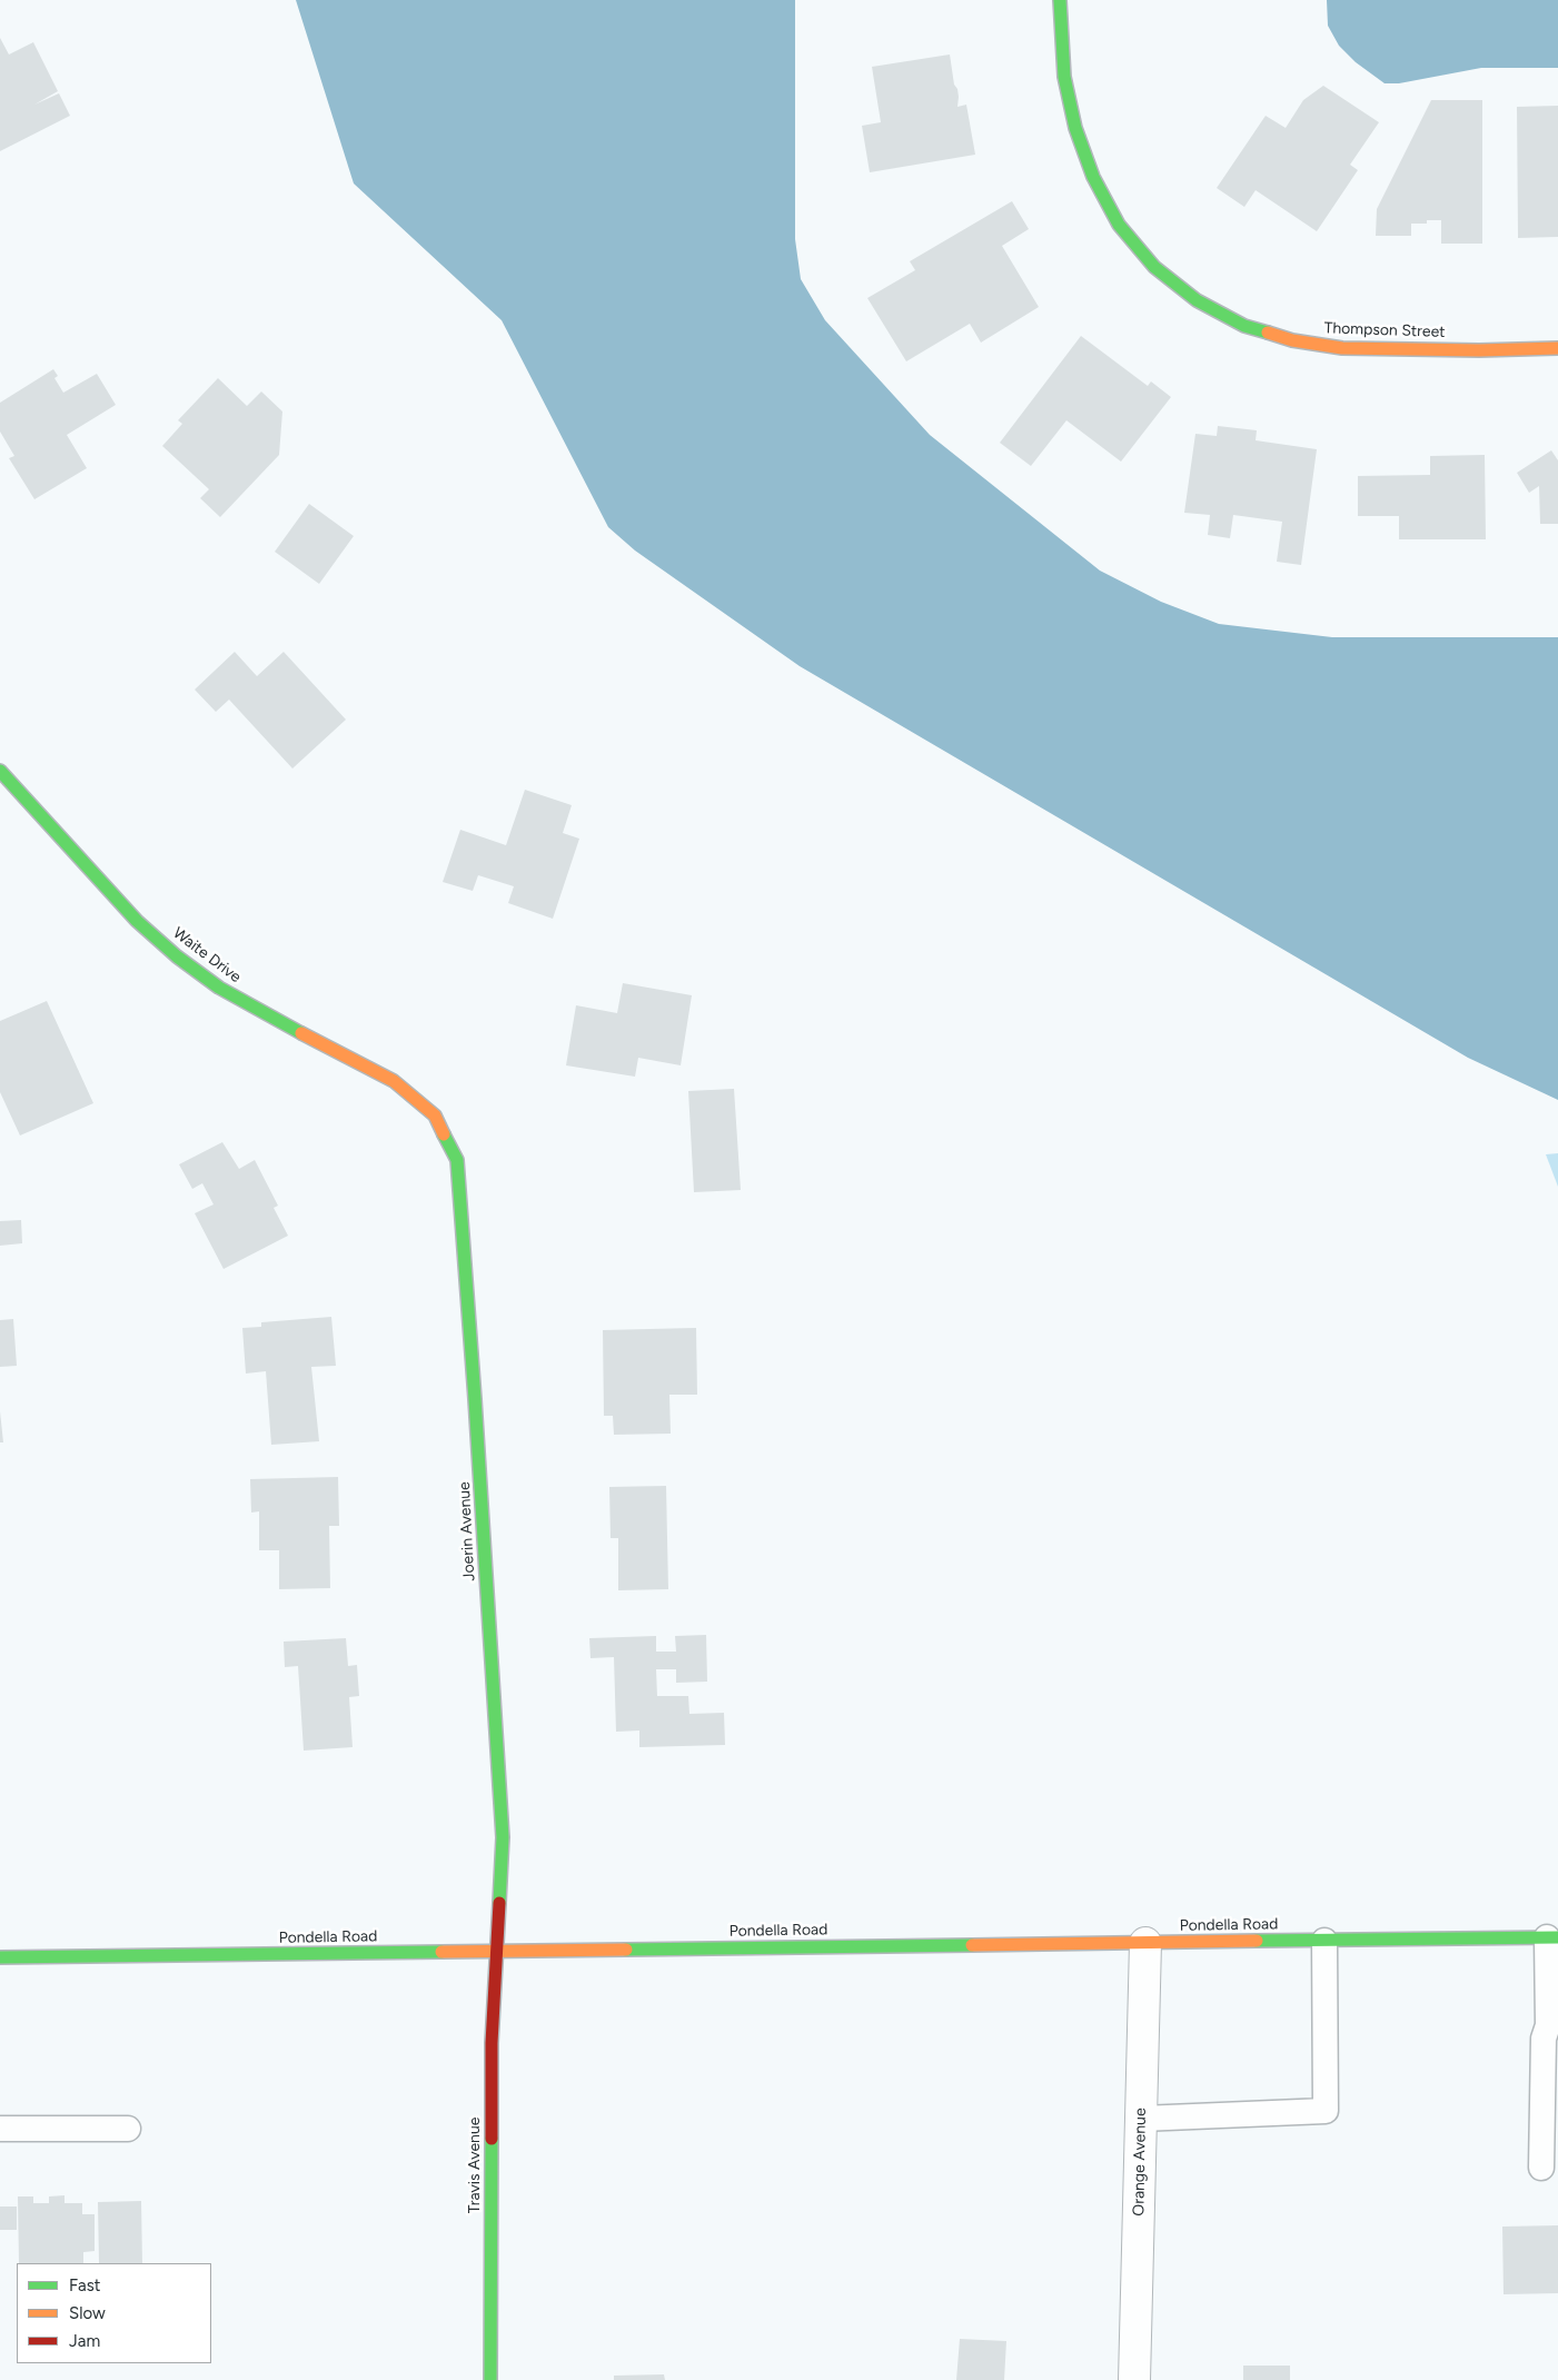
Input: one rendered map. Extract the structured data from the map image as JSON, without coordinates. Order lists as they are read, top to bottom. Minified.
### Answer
{"streets":{"street":["Thompson Street","Waite Drive","Joerin Avenue","Pondella Road","Orange Avenue","Travis Avenue"]},"crossings":[["Waite Drive","Joerin Avenue"],["Joerin Avenue","Pondella Road"],["Joerin Avenue","Travis Avenue"],["Pondella Road","Orange Avenue"],["Pondella Road","Travis Avenue"]],"legend":["Fast","Slow","Jam"]}
